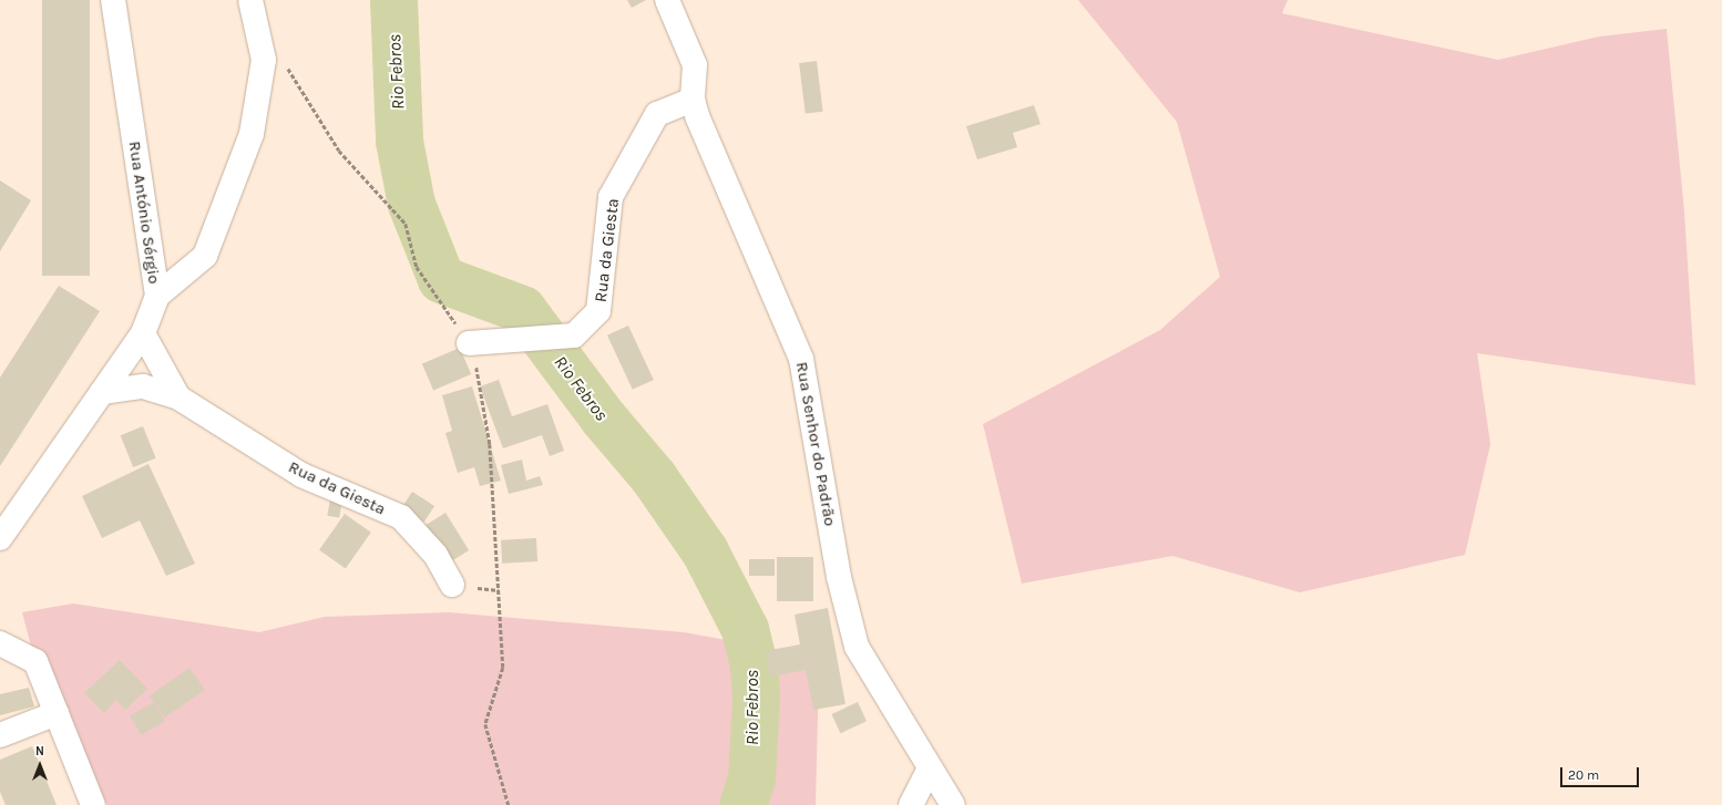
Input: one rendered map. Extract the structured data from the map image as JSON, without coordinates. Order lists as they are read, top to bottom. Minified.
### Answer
{"streets":{"street":["Rua António Sérgio","Rua da Giesta","Rua Senhor do Padrão"]},"crossings":[["Rua António Sérgio","Rua da Giesta"],["Rua da Giesta","Rua Senhor do Padrão"]],"water":["Rio Febros"],"scale_bar":"20 m","north":"top"}
